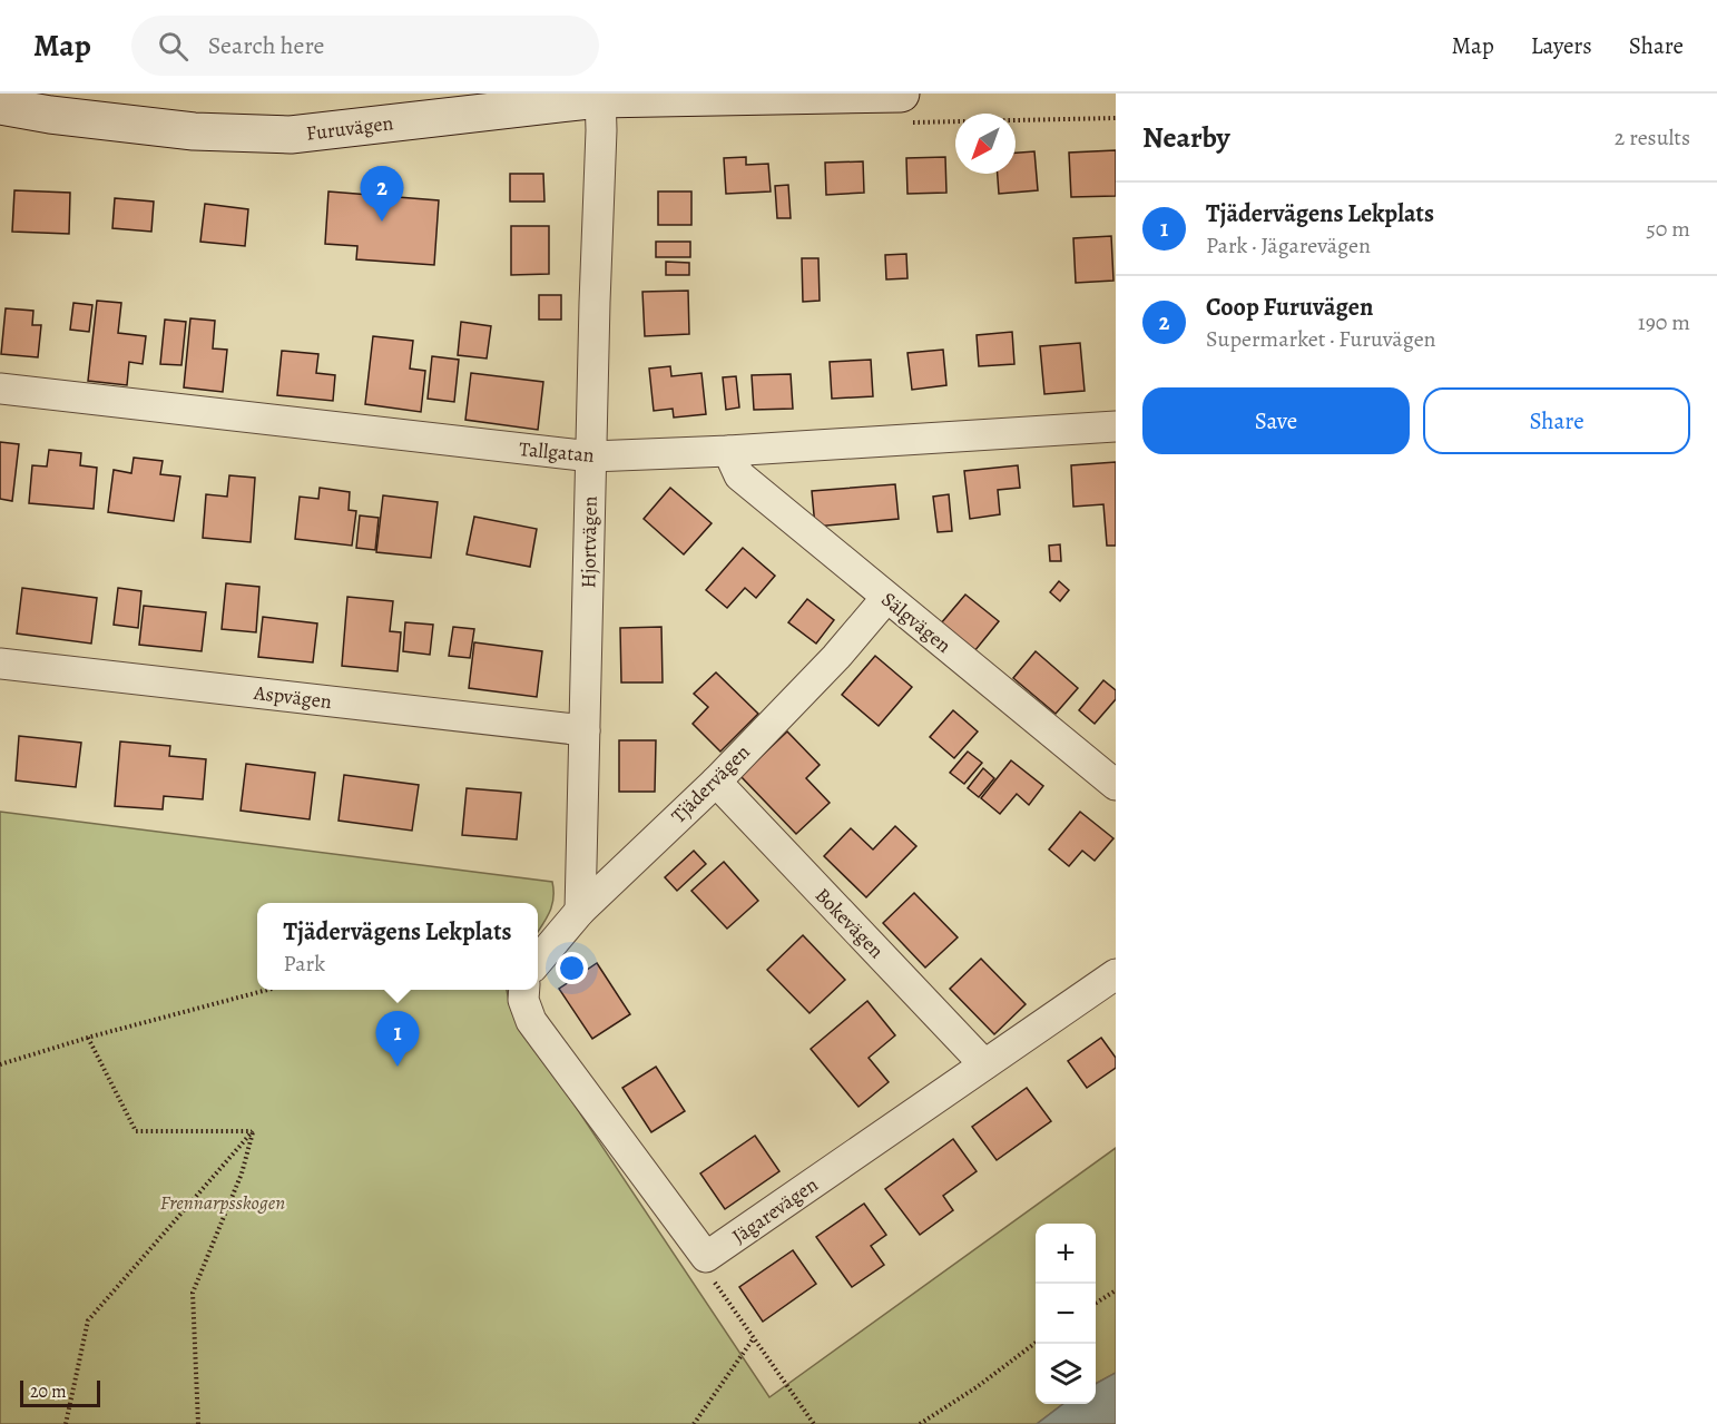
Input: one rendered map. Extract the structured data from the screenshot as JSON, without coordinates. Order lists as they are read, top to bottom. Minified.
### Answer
{"streets":{"street":["Furuvägen","Tallgatan","Hjortvägen","Sälgvägen","Aspvägen","Tjädervägen","Bokevägen","Jägarevägen"]},"crossings":[["Furuvägen","Hjortvägen"],["Tallgatan","Hjortvägen"],["Tallgatan","Sälgvägen"],["Hjortvägen","Aspvägen"],["Hjortvägen","Tjädervägen"],["Sälgvägen","Tjädervägen"],["Tjädervägen","Bokevägen"],["Bokevägen","Jägarevägen"]],"parks":["Frennarpsskogen"],"scale_bar":"20 m","north":"bottom left","page":{"header":"Map","search":"Search here","nav":["Map","Layers","Share"],"heading":["Nearby","2 results"],"pins":["2","1"],"list":[{"mark":"1","name":"Tjädervägens Lekplats","note":"Park · Jägarevägen","value":"50 m"},{"mark":"2","name":"Coop Furuvägen","note":"Supermarket · Furuvägen","value":"190 m"}],"buttons":["Save","Share"],"popup":["Tjädervägens Lekplats","Park"],"map_buttons":["+","−"],"scale":"20 m"}}
